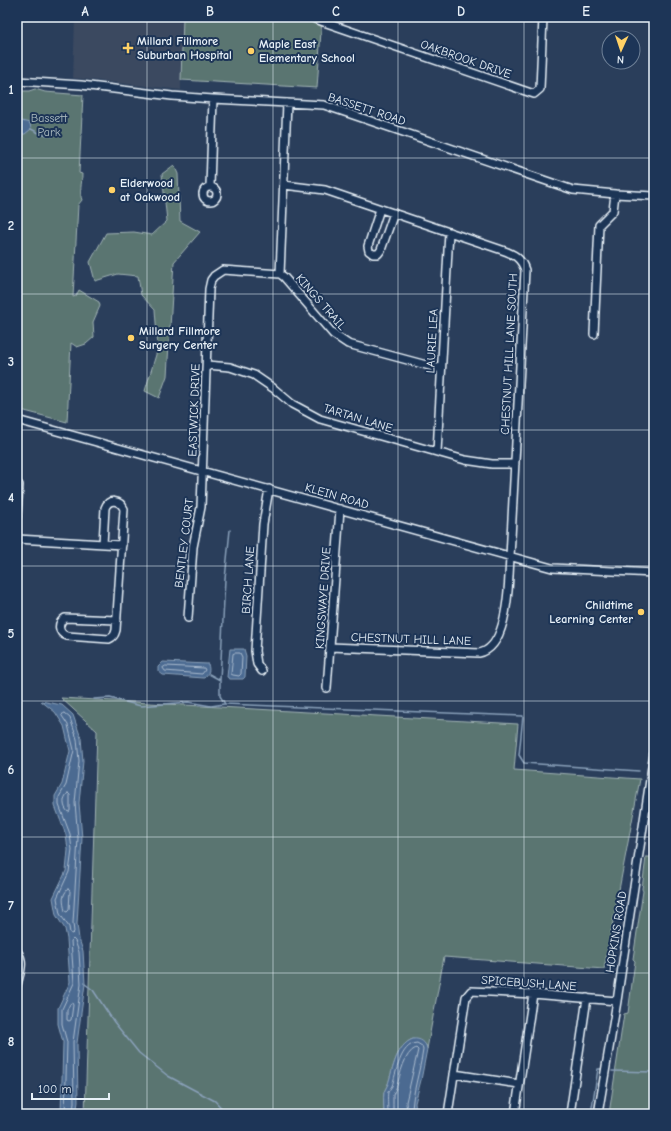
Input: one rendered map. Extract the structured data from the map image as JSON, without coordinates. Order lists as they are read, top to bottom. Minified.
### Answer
{"streets":{"street":["OAKBROOK DRIVE","BASSETT ROAD","KINGS TRAIL","LAURIE LEA","CHESTNUT HILL LANE SOUTH","EASTWICK DRIVE","TARTAN LANE","KLEIN ROAD","BENTLEY COURT","BIRCH LANE","KINGSWAYE DRIVE","CHESTNUT HILL LANE","HOPKINS ROAD","SPICEBUSH LANE"]},"crossings":[["BASSETT ROAD","KINGS TRAIL"],["KINGS TRAIL","LAURIE LEA"],["KINGS TRAIL","CHESTNUT HILL LANE SOUTH"],["KINGS TRAIL","EASTWICK DRIVE"],["LAURIE LEA","CHESTNUT HILL LANE SOUTH"],["LAURIE LEA","TARTAN LANE"],["CHESTNUT HILL LANE SOUTH","TARTAN LANE"],["CHESTNUT HILL LANE SOUTH","KLEIN ROAD"],["CHESTNUT HILL LANE SOUTH","CHESTNUT HILL LANE"],["EASTWICK DRIVE","TARTAN LANE"],["EASTWICK DRIVE","KLEIN ROAD"],["EASTWICK DRIVE","BENTLEY COURT"],["KLEIN ROAD","BENTLEY COURT"],["KLEIN ROAD","BIRCH LANE"],["KLEIN ROAD","KINGSWAYE DRIVE"],["KLEIN ROAD","CHESTNUT HILL LANE"],["KINGSWAYE DRIVE","CHESTNUT HILL LANE"],["HOPKINS ROAD","SPICEBUSH LANE"]],"parks":["Bassett Park"],"places":{"health":["Millard Fillmore Suburban Hospital"],"other":["Maple East Elementary School","Elderwood at Oakwood","Millard Fillmore Surgery Center","Childtime Learning Center"]},"scale_bar":"100 m","north":"bottom","grid":{"columns":["A","B","C","D","E"],"rows":["1","2","3","4","5","6","7","8"]}}
